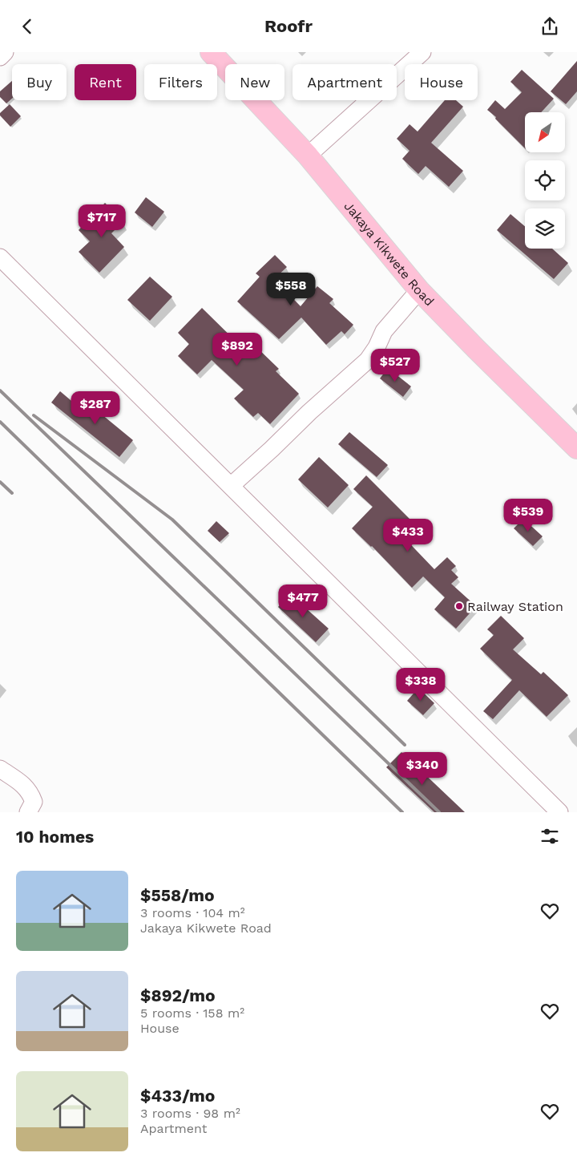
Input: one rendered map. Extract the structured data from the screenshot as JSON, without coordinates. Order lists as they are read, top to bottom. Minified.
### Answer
{"streets":{"main road":["Jakaya Kikwete Road"]},"places":["Railway Station"],"north":"bottom left","page":{"header":"Roofr","chip":["Buy","Rent","Filters","New","Apartment","House"],"price":["$717","$558","$892","$527","$287","$539","$433","$477","$338","$340"],"heading":"10 homes","list":[{"name":"$558/mo","note":"3 rooms · 104 m² · Jakaya Kikwete Road"},{"name":"$892/mo","note":"5 rooms · 158 m² · House"},{"name":"$433/mo","note":"3 rooms · 98 m² · Apartment"}]}}
